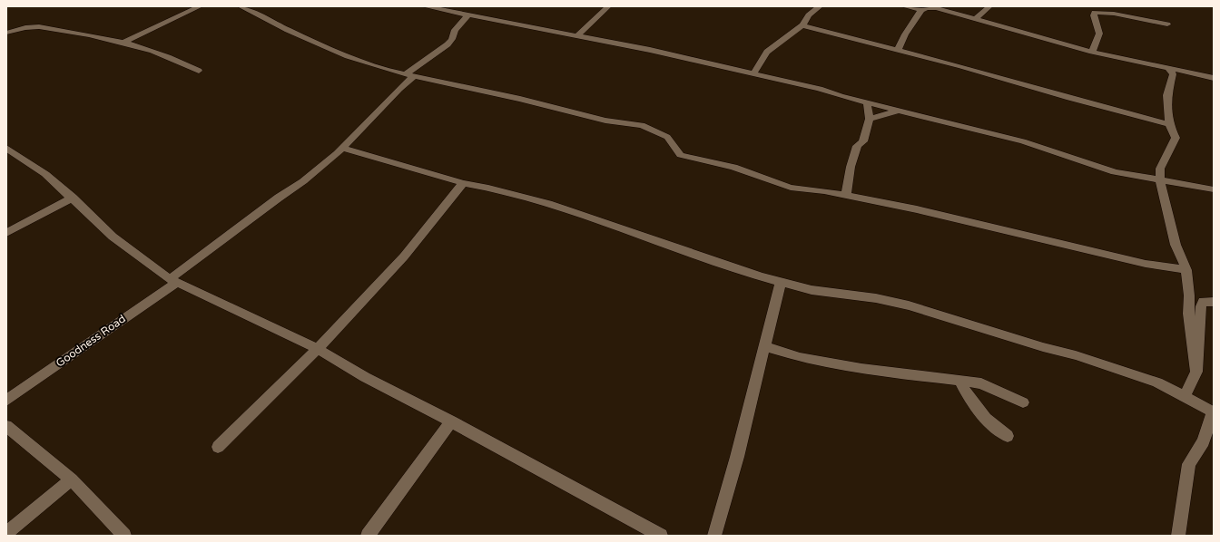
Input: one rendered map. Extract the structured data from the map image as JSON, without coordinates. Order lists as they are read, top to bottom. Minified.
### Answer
{"streets":{"street":["Goodness Road"]}}
